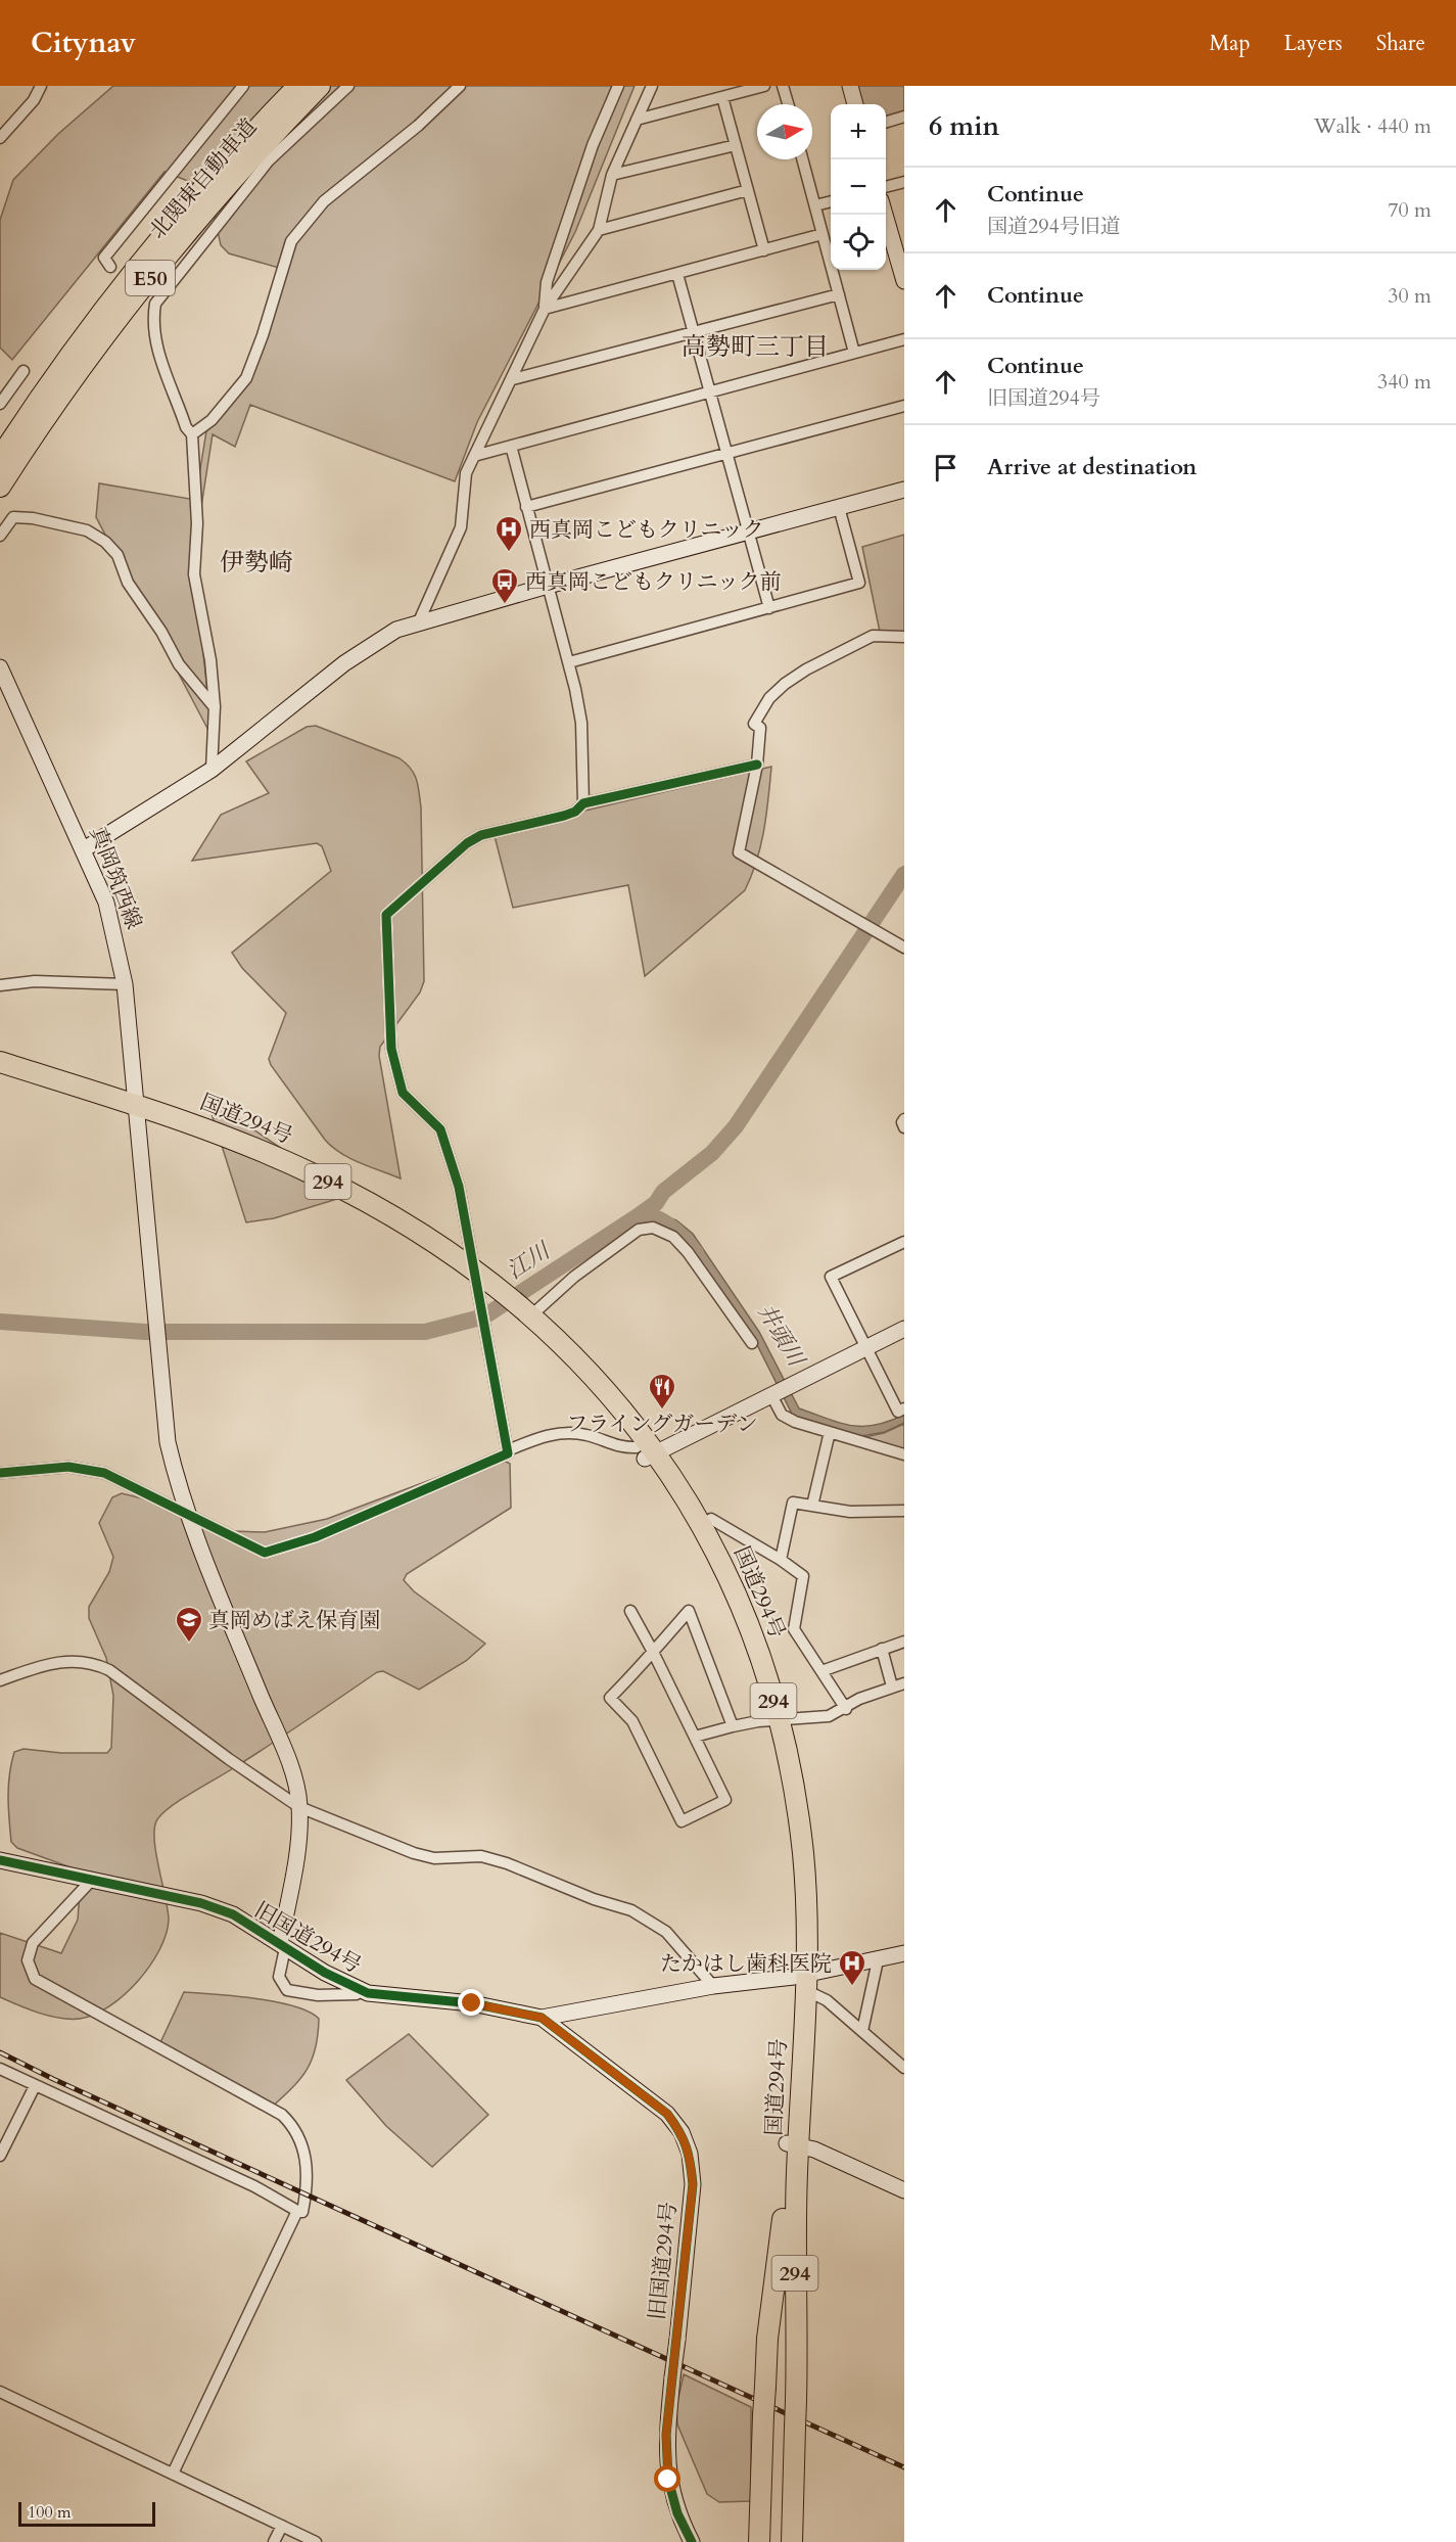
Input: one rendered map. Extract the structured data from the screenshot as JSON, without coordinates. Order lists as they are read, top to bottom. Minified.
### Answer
{"streets":{"highway":["北関東自動車道","E50","国道294号","294"],"street":["真岡筑西線","旧国道294号"]},"crossings":[["真岡筑西線","国道294号"],["真岡筑西線","旧国道294号"]],"districts":["高勢町三丁目","伊勢崎"],"water":["江川","井頭川"],"places":{"hospital":["西真岡こどもクリニック","たかはし歯科医院"],"bus stop":["西真岡こどもクリニック前"],"restaurant":["フライングガーデン"],"school or university":["真岡めばえ保育園"]},"scale_bar":"100 m","north":"right","page":{"header":"Citynav","nav":["Map","Layers","Share"],"heading":["6 min","Walk · 440 m"],"map_buttons":["+","−"],"list":[["Continue","国道294号旧道","70 m"],["Continue","30 m"],["Continue","旧国道294号","340 m"],"Arrive at destination"],"scale":"100 m"}}
